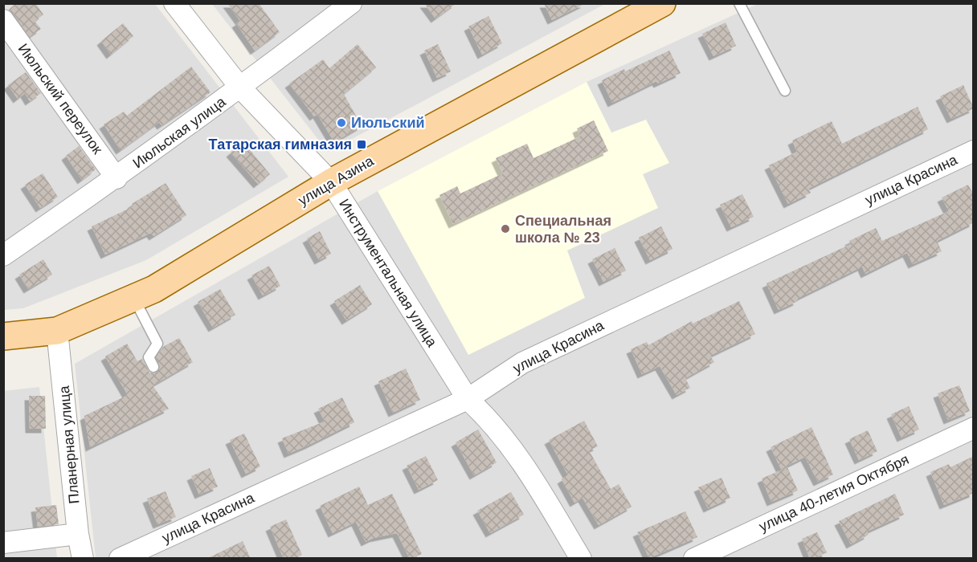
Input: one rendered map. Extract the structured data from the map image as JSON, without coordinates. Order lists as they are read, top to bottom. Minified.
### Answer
{"streets":{"main road":["улица Азина"],"street":["Июльский переулок","Июльская улица","улица Красина","Инструментальная улица","Планерная улица","улица 40-летия Октября"]},"crossings":[["Июльский переулок","Июльская улица"],["Июльская улица","Инструментальная улица"],["улица Красина","Инструментальная улица"],["улица Азина","Инструментальная улица"],["улица Азина","Планерная улица"]],"places":{"other":["Июльский","Специальная школа № 23"],"transit":["Татарская гимназия"]}}
